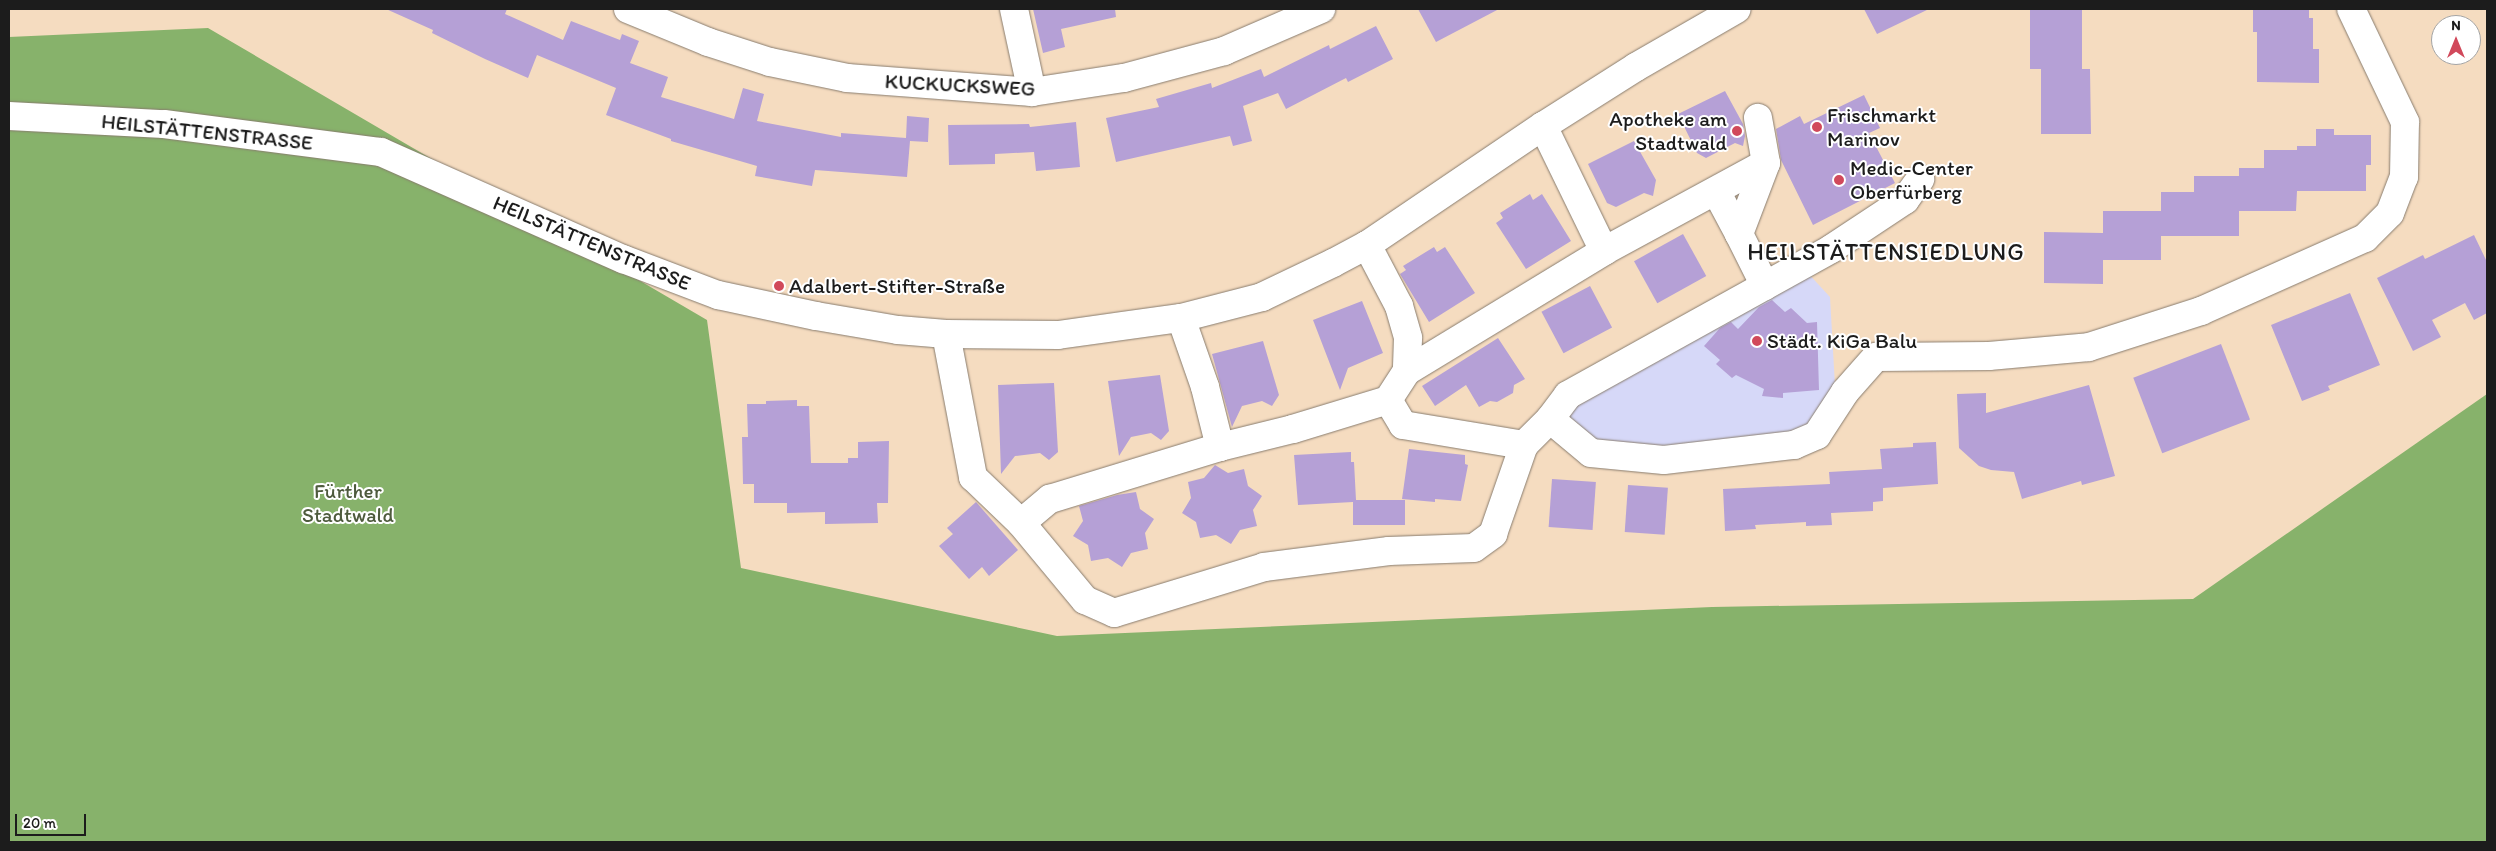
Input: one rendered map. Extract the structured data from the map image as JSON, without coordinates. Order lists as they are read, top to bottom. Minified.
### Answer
{"streets":{"street":["KUCKUCKSWEG","HEILSTÄTTENSTRASSE"]},"districts":["HEILSTÄTTENSIEDLUNG"],"parks":["Fürther Stadtwald"],"places":["Frischmarkt Marinov","Apotheke am Stadtwald","Medic-Center Oberfürberg","Adalbert-Stifter-Straße","Städt. KiGa Balu"],"scale_bar":"20 m","north":"top"}
